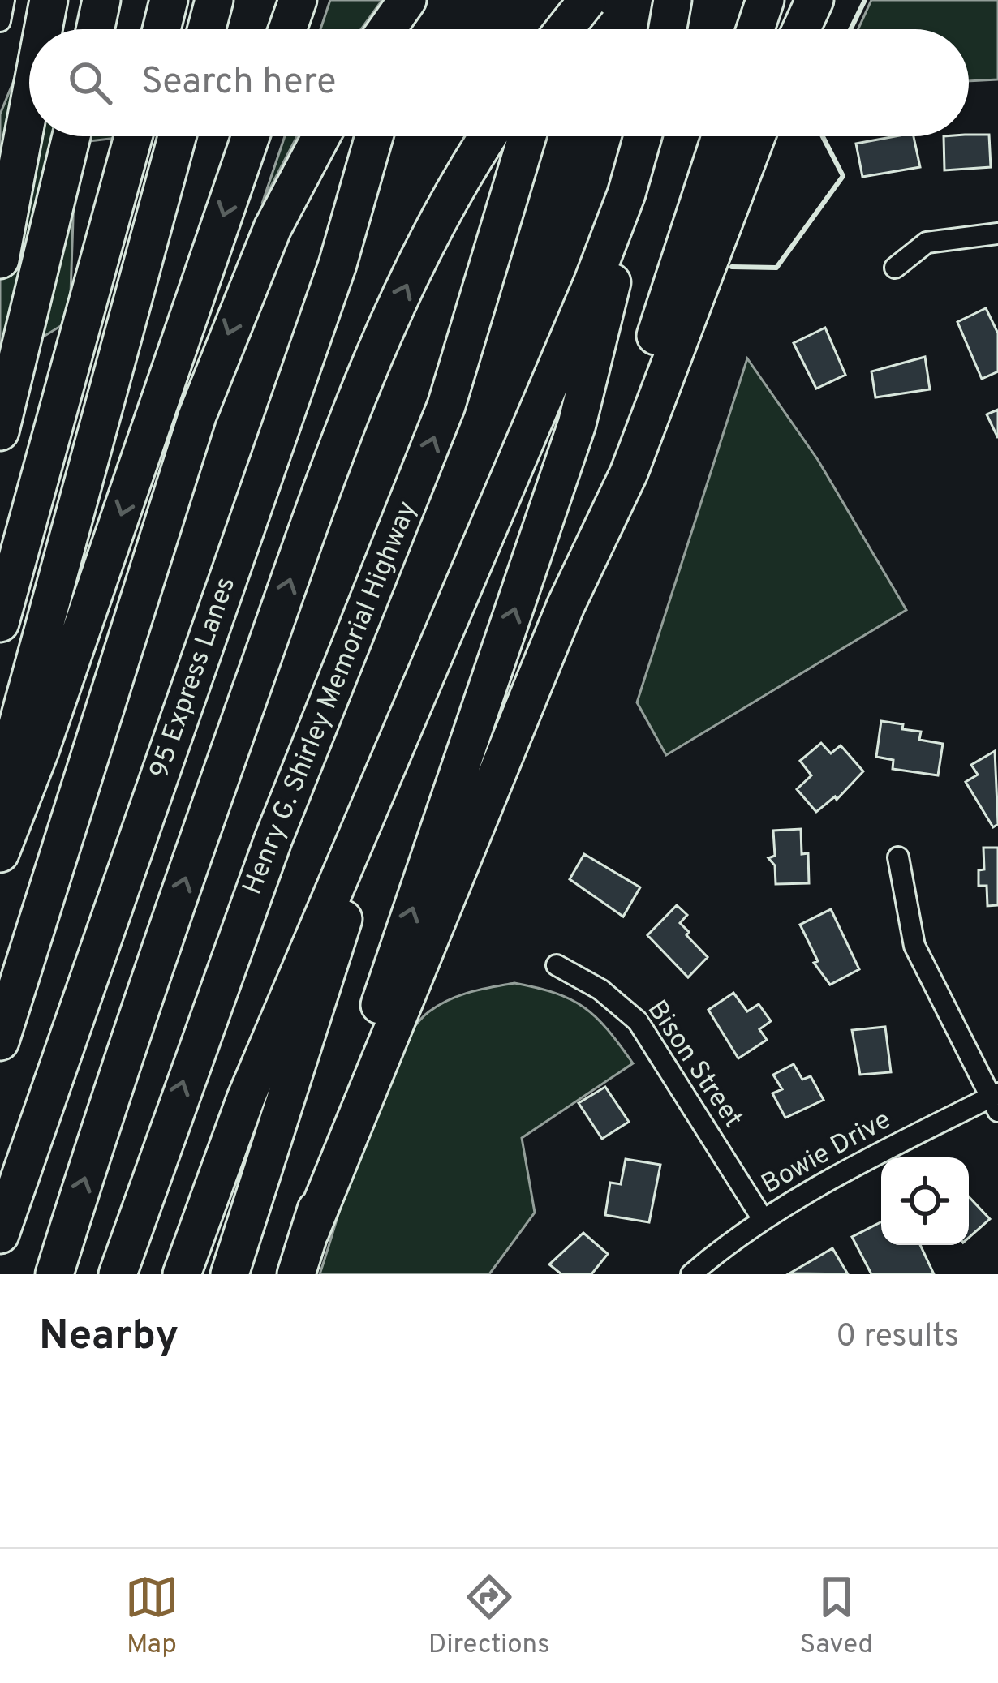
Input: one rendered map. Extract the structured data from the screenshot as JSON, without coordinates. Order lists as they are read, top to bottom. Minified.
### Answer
{"streets":{"highway":["95 Express Lanes","Henry G. Shirley Memorial Highway"],"street":["Bison Street","Bowie Drive"]},"crossings":[["Bison Street","Bowie Drive"]],"page":{"search":"Search here","heading":["Nearby","0 results"],"nav":["Map","Directions","Saved"]}}
